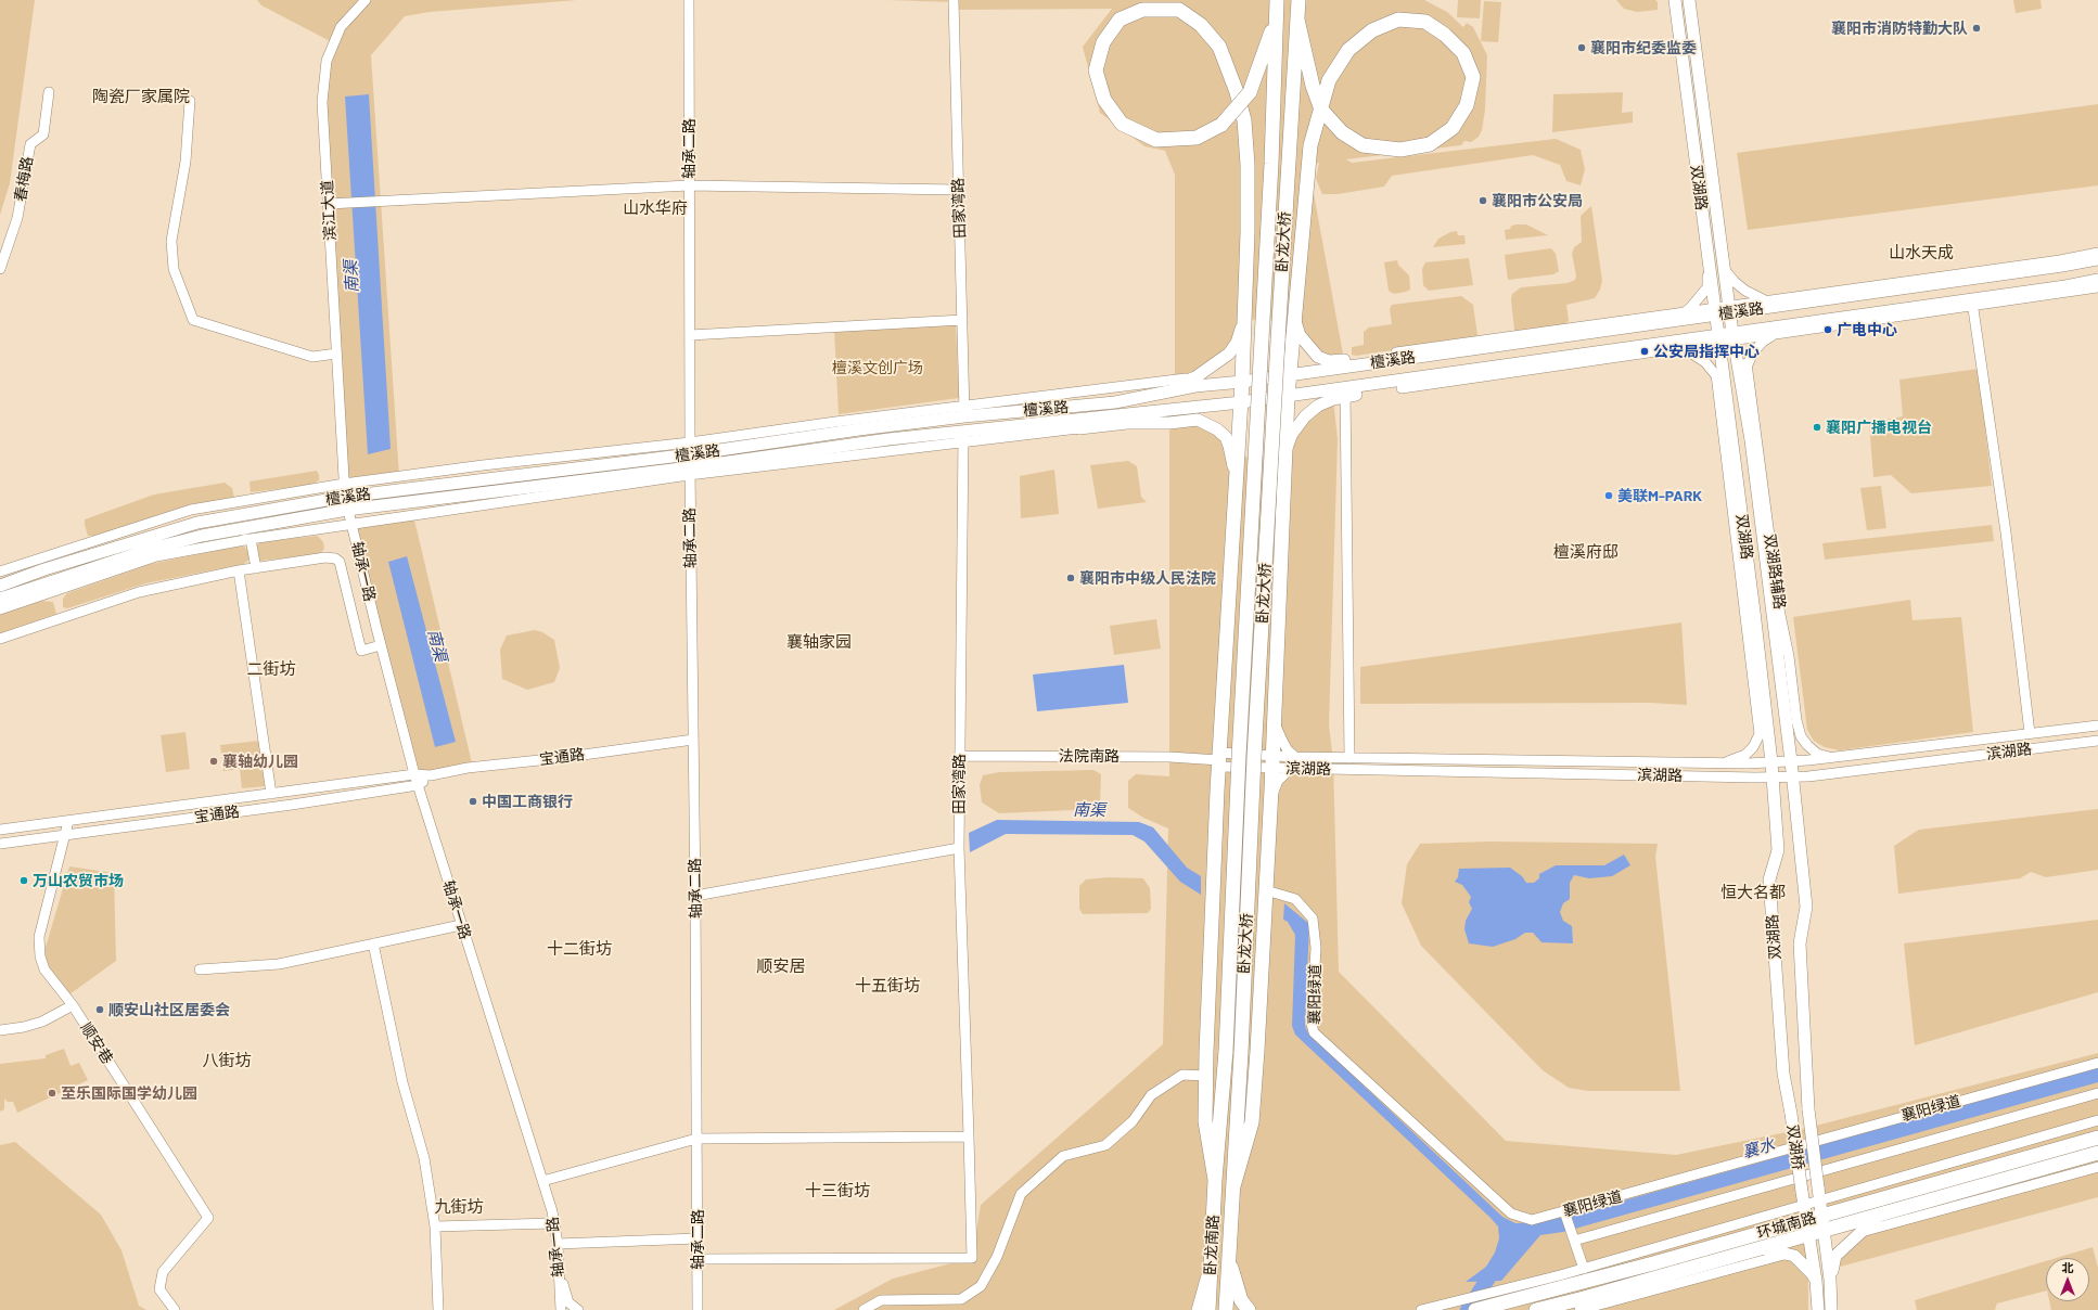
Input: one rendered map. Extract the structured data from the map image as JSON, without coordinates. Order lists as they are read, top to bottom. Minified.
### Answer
{"streets":{"highway":["卧龙大桥","环城南路","卧龙南路"],"main road":["双湖路","檀溪路","双湖桥"],"street":["轴承二路","春梅路","田家湾路","滨江大道","轴承一路","双湖路辅路","滨湖路","法院南路","宝通路","襄阳绿道","顺安巷"]},"crossings":[["轴承二路","田家湾路"],["轴承二路","檀溪路"],["轴承二路","宝通路"],["双湖路","檀溪路"],["双湖路","滨湖路"],["双湖路","双湖桥"],["田家湾路","檀溪路"],["田家湾路","法院南路"],["滨江大道","檀溪路"],["滨江大道","轴承一路"],["卧龙大桥","卧龙南路"],["檀溪路","轴承一路"],["轴承一路","宝通路"],["双湖路辅路","滨湖路"],["滨湖路","法院南路"],["宝通路","顺安巷"],["双湖桥","环城南路"]],"districts":["陶瓷厂家属院","山水华府","山水天成","檀溪府邸","襄轴家园","二街坊","恒大名都","十二街坊","顺安居","十五街坊","八街坊","十三街坊","九街坊"],"water":["南渠","襄水"],"parks":["檀溪文创广场"],"places":["襄阳市消防特勤大队","襄阳市纪委监委","襄阳市公安局","广电中心","公安局指挥中心","襄阳广播电视台","美联M-PARK","襄阳市中级人民法院","襄轴幼儿园","中国工商银行","万山农贸市场","顺安山社区居委会","至乐国际国学幼儿园"],"north":"top"}
